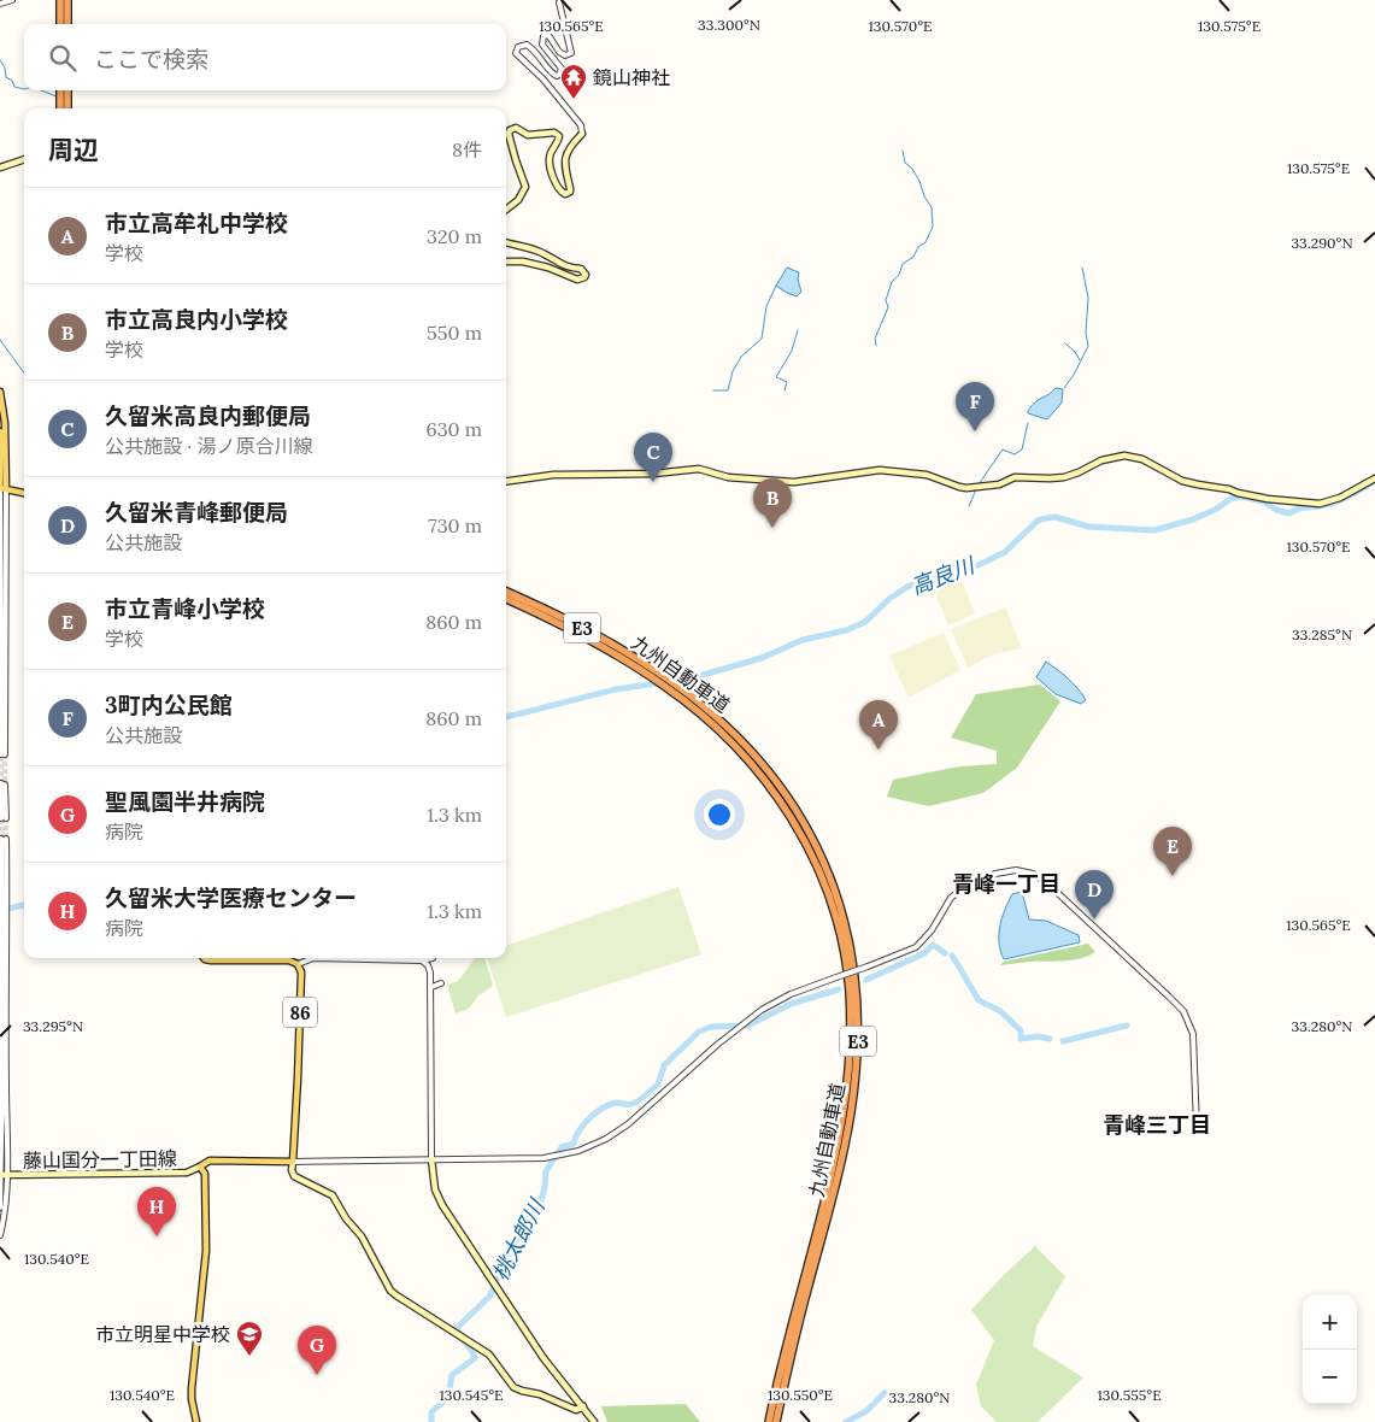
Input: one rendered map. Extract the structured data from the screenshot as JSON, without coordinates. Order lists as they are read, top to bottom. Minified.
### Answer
{"streets":{"highway":["E3","九州自動車道"],"main road":["86","藤山国分一丁田線"]},"districts":["青峰一丁目","青峰三丁目"],"water":["高良川","桃太郎川"],"places":{"temple":["鏡山神社"],"school or university":["市立明星中学校"]},"page":{"search":"ここで検索","heading":["周辺","8件"],"list":[{"mark":"A","name":"市立高牟礼中学校","note":"学校","value":"320 m"},{"mark":"B","name":"市立高良内小学校","note":"学校","value":"550 m"},{"mark":"C","name":"久留米高良内郵便局","note":"公共施設 · 湯ノ原合川線","value":"630 m"},{"mark":"D","name":"久留米青峰郵便局","note":"公共施設","value":"730 m"},{"mark":"E","name":"市立青峰小学校","note":"学校","value":"860 m"},{"mark":"F","name":"3町内公民館","note":"公共施設","value":"860 m"},{"mark":"G","name":"聖風園半井病院","note":"病院","value":"1.3 km"},{"mark":"H","name":"久留米大学医療センター","note":"病院","value":"1.3 km"}],"pins":["F","C","B","A","E","D","H","G"],"map_buttons":["+","−"]},"coordinates":["33.300°N","130.570°E","130.565°E","130.575°E","33.290°N","33.285°N","33.280°N","33.295°N","130.540°E","130.545°E","130.550°E","130.555°E"]}
